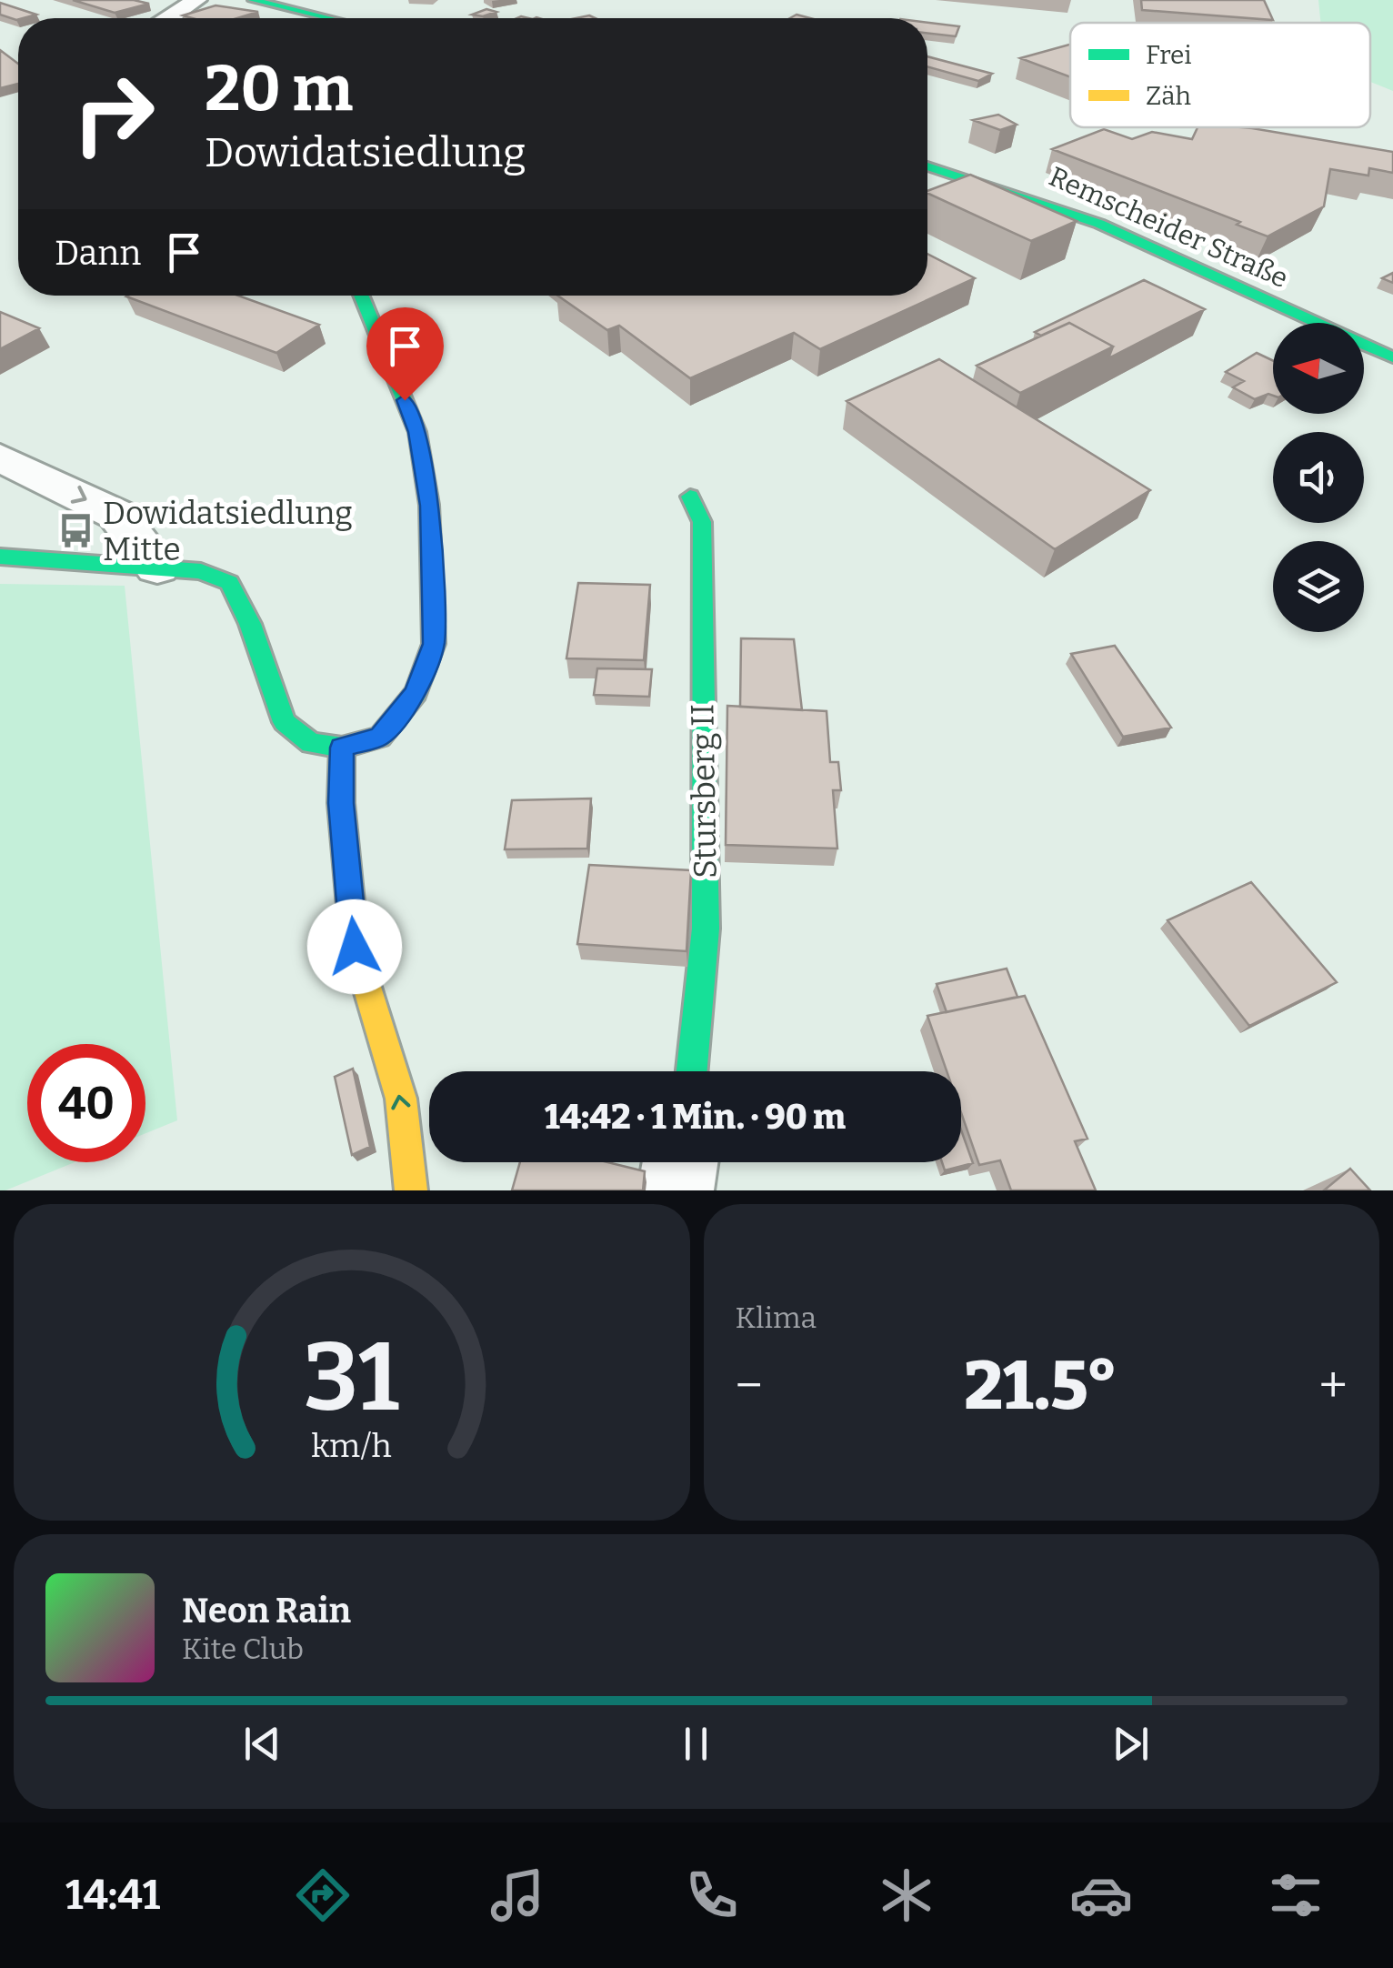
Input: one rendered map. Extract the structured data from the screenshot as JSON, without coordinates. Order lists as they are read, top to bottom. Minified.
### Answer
{"streets":{"street":["Remscheider Straße","Stursberg II"]},"places":{"bus stop":["Dowidatsiedlung Mitte"]},"legend":["Frei","Zäh"],"north":"left","page":{"turn":["20 m","Dowidatsiedlung"],"then":"Dann","limit":"40","trip":"14:42 · 1 Min. · 90 m","tile":"Klima","heat":["−","21.5°","+"],"song":["Neon Rain","Kite Club"],"tabs":"14:41","gauge":["31","km/h"]}}
